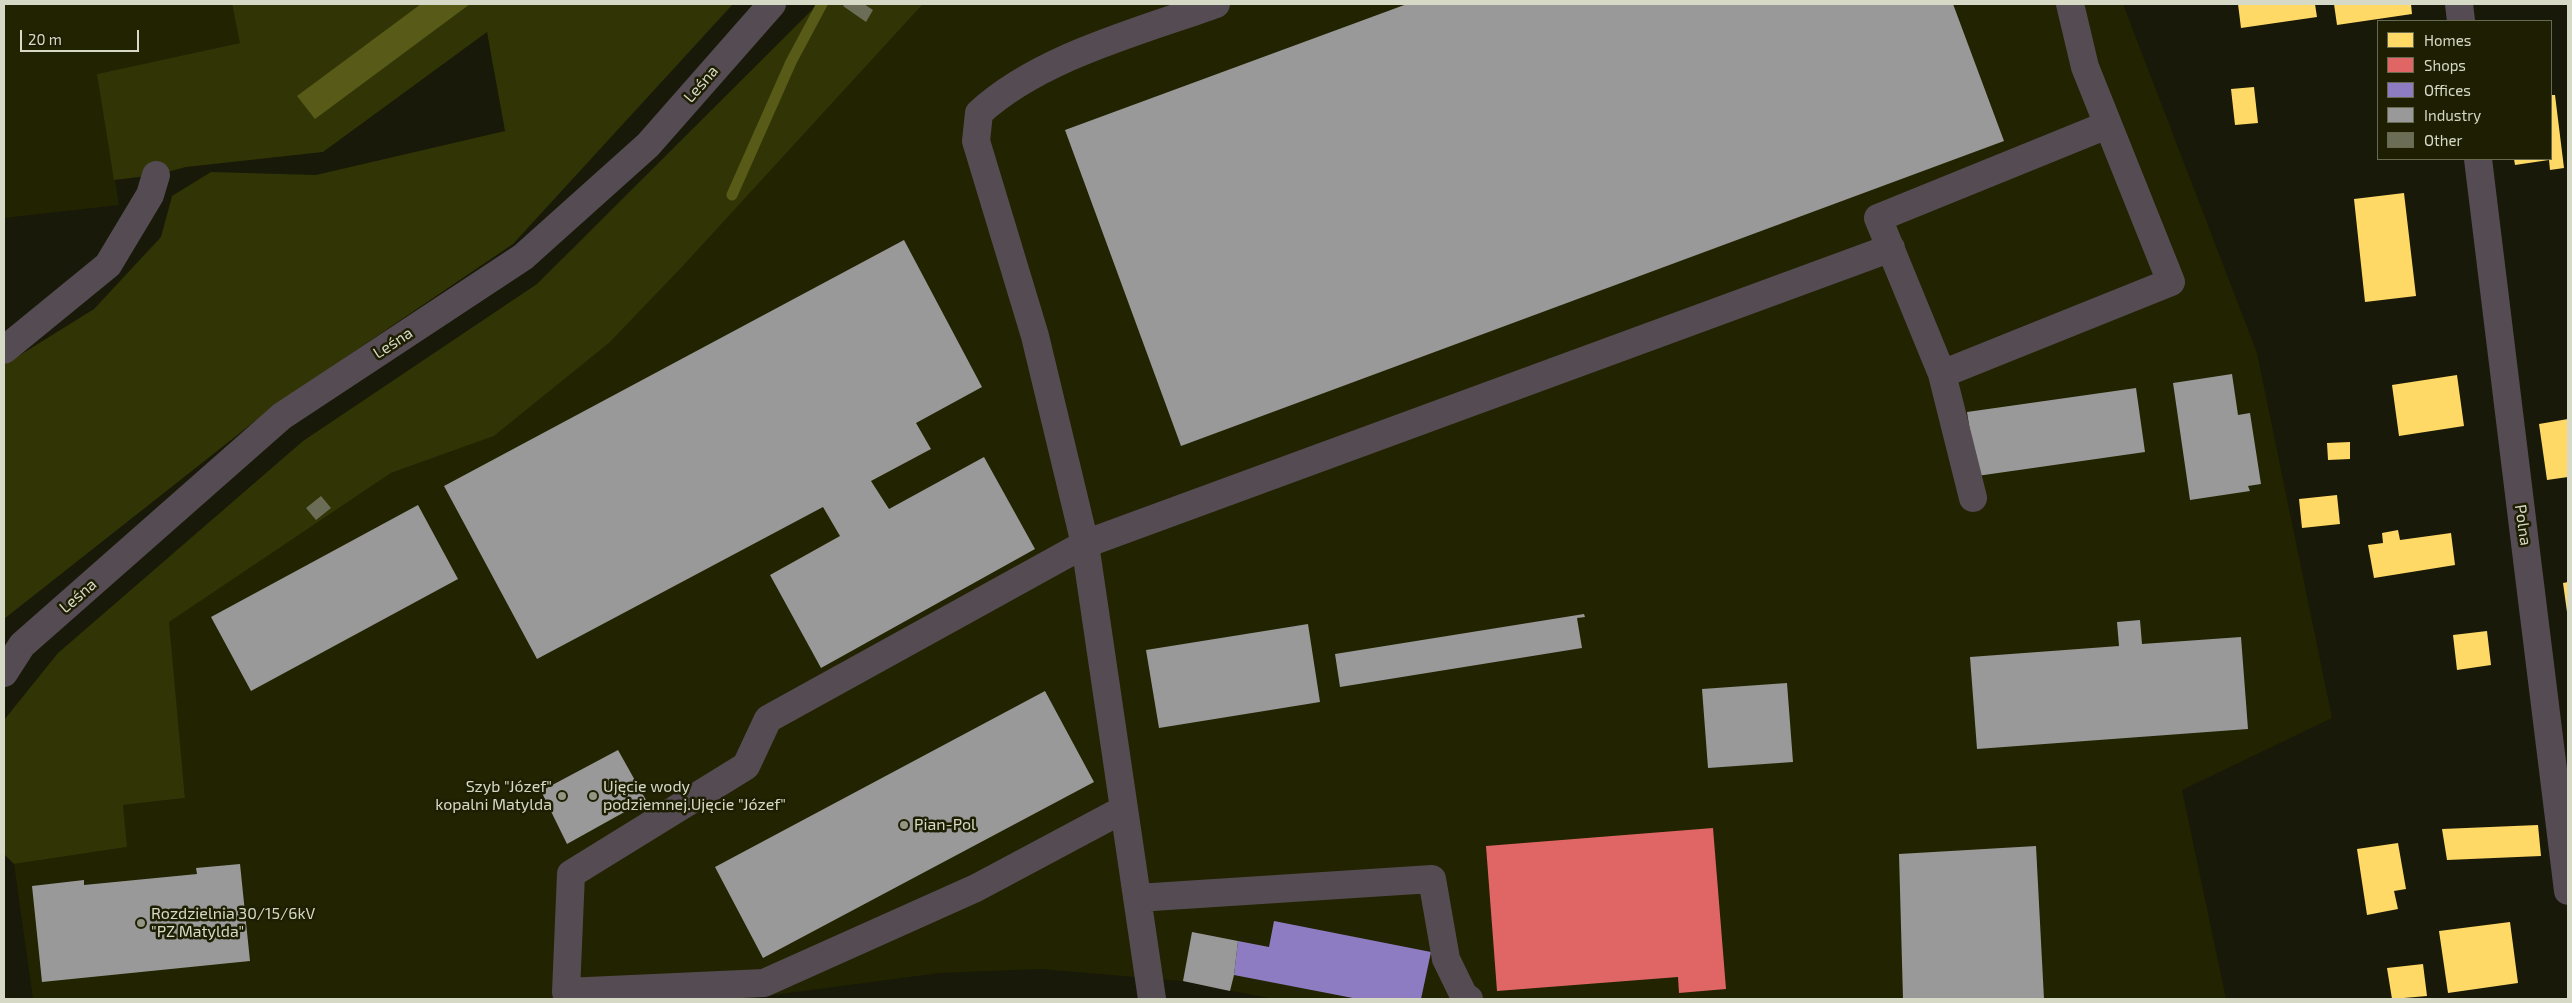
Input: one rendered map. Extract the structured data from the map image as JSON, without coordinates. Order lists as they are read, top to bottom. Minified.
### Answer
{"streets":{"street":["Leśna","Polna"]},"places":["Szyb \"Józef\" kopalni Matylda","Ujęcie wody podziemnej.Ujęcie \"Józef\"","Pian-Pol","Rozdzielnia 30/15/6kV \"PZ Matylda\""],"legend":["Homes","Shops","Offices","Industry","Other"],"scale_bar":"20 m"}
